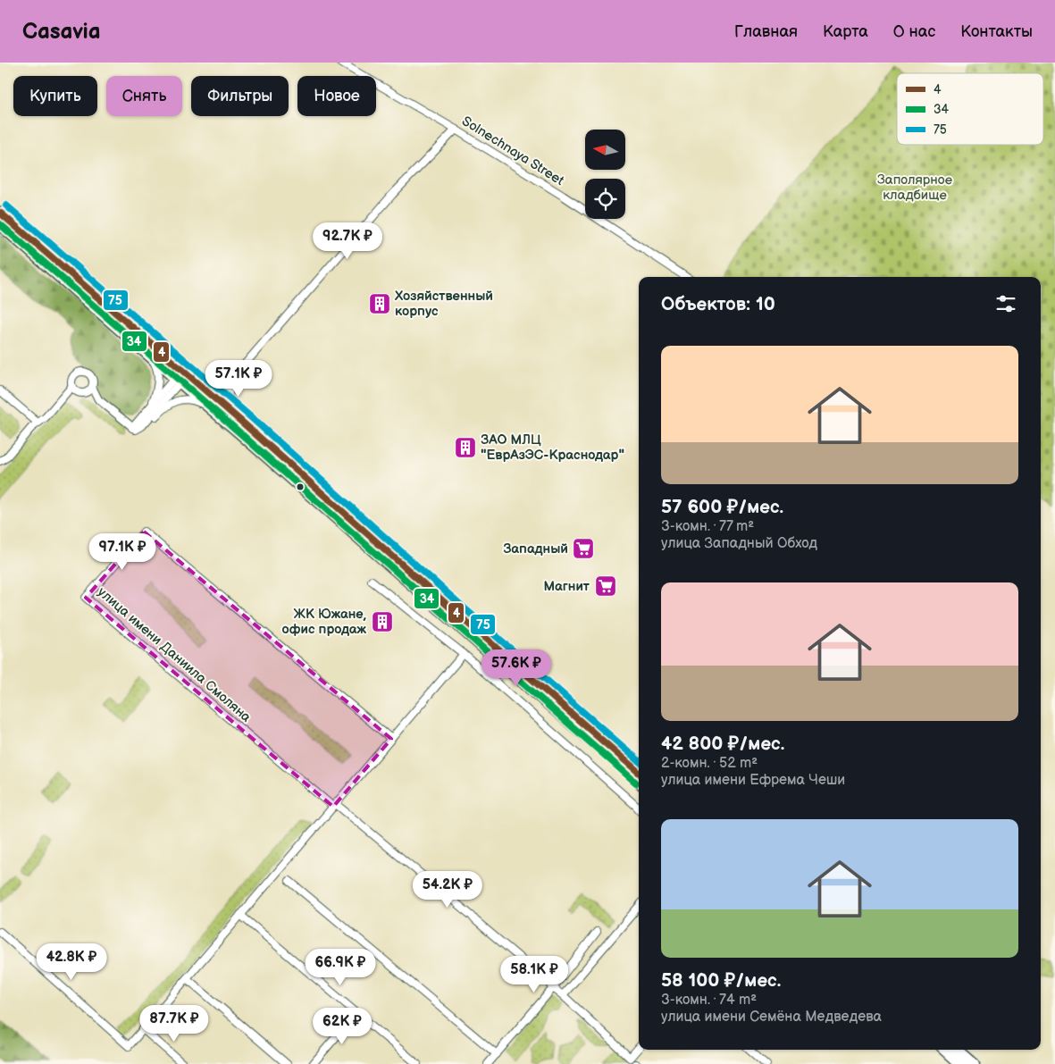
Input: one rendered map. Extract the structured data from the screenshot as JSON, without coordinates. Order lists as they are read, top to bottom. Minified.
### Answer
{"streets":{"street":["Solnechnaya Street","улица имени Даниила Смоляна"]},"parks":["Заполярное кладбище"],"places":{"building":["Хозяйственный корпус","ЗАО МЛЦ \"ЕврАзЭС-Краснодар\"","ЖК Южане, офис продаж"],"supermarket":["Западный","Магнит"]},"lines":["transit line 75","transit line 4","transit line 34"],"legend":["4","34","75"],"north":"left","page":{"header":"Casavia","nav":["Главная","Карта","О нас","Контакты"],"chip":["Купить","Снять","Фильтры","Новое"],"price":["92.7K ₽","57.1K ₽","97.1K ₽","57.6K ₽","54.2K ₽","42.8K ₽","66.9K ₽","58.1K ₽","87.7K ₽","62K ₽"],"heading":"Объектов: 10","list":[{"name":"57 600 ₽/мес.","note":"3-комн. · 77 m² · улица Западный Обход"},{"name":"42 800 ₽/мес.","note":"2-комн. · 52 m² · улица имени Ефрема Чеши"},{"name":"58 100 ₽/мес.","note":"3-комн. · 74 m² · улица имени Семёна Медведева"}]}}
